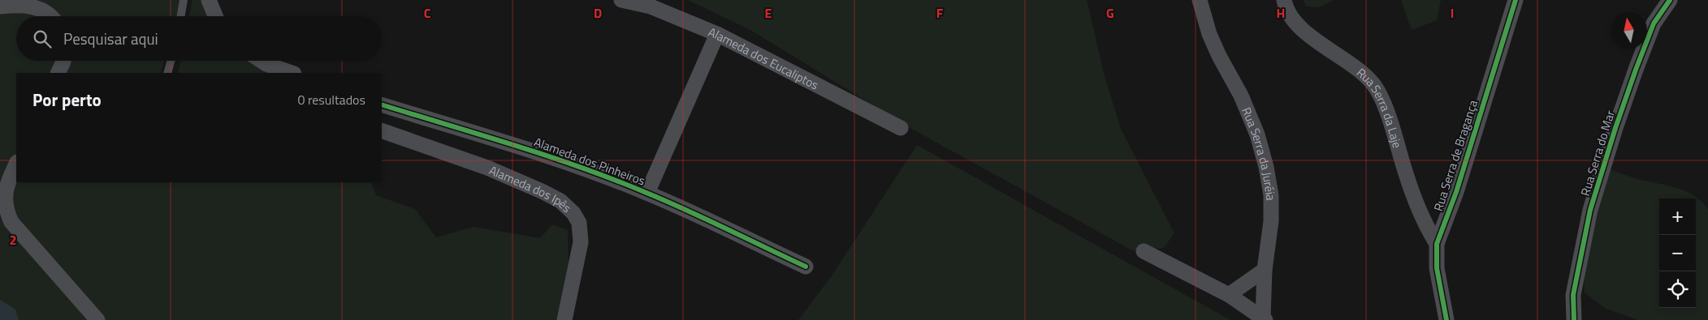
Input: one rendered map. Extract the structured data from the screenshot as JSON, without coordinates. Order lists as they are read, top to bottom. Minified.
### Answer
{"streets":{"street":["Alameda dos Eucaliptos","Rua Serra da Laje","Rua Serra do Mar","Rua Serra da Juréia","Rua Serra de Bragança","Alameda dos Pinheiros","Alameda dos Ipês"]},"crossings":[["Rua Serra da Laje","Rua Serra de Bragança"]],"north":"top","page":{"search":"Pesquisar aqui","heading":["Por perto","0 resultados"],"map_buttons":["+","−"]},"grid":{"columns":["C","D","E","F","G","H","I"],"rows":["2"]}}
